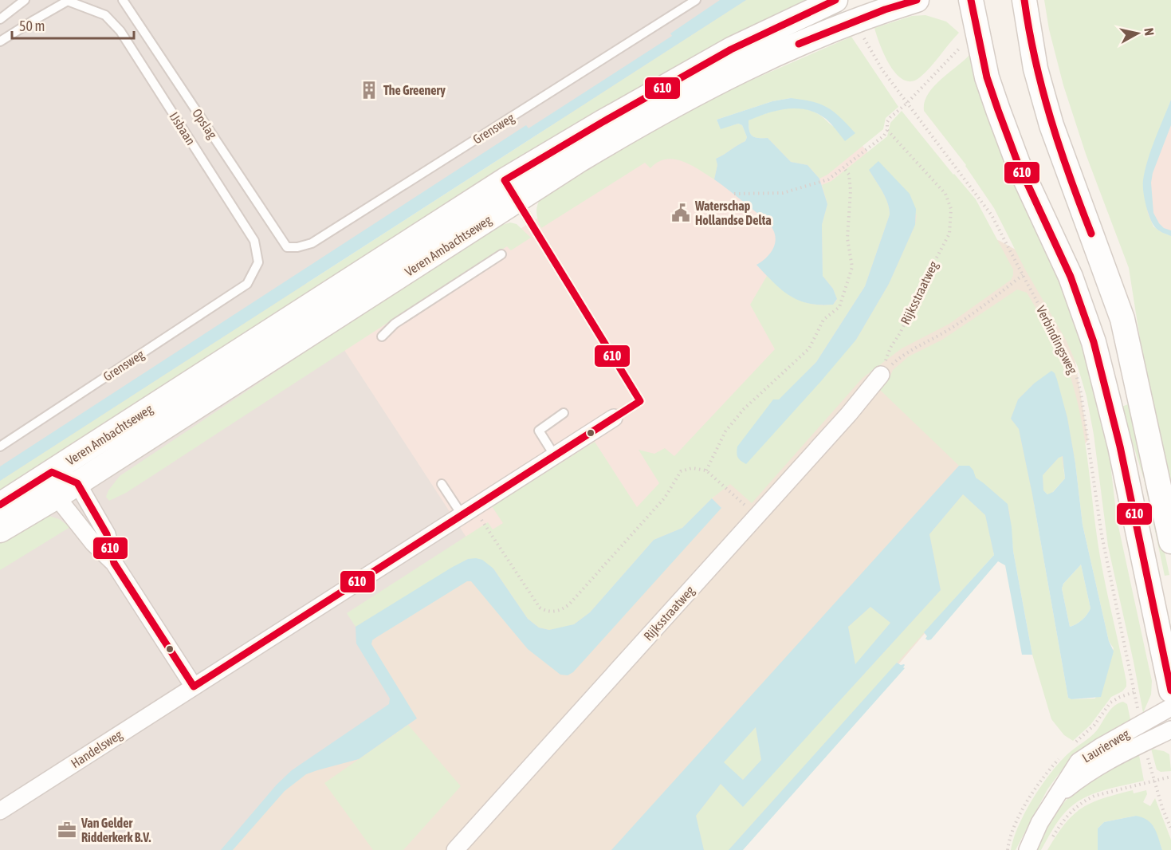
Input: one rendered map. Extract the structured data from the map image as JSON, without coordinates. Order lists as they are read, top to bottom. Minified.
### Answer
{"streets":{"main road":["Veren Ambachtseweg","Verbindingsweg"],"street":["Rijksstraatweg","Laurierweg","Handelsweg"],"lane":["Opslag","IJsbaan","Grensweg"]},"crossings":[["Opslag","Grensweg"],["IJsbaan","Grensweg"]],"places":{"building":["The Greenery"],"public building":["Waterschap Hollandse Delta"],"office":["Van Gelder Ridderkerk B.V."]},"lines":["transit line 610"],"scale_bar":"50 m","north":"right"}
